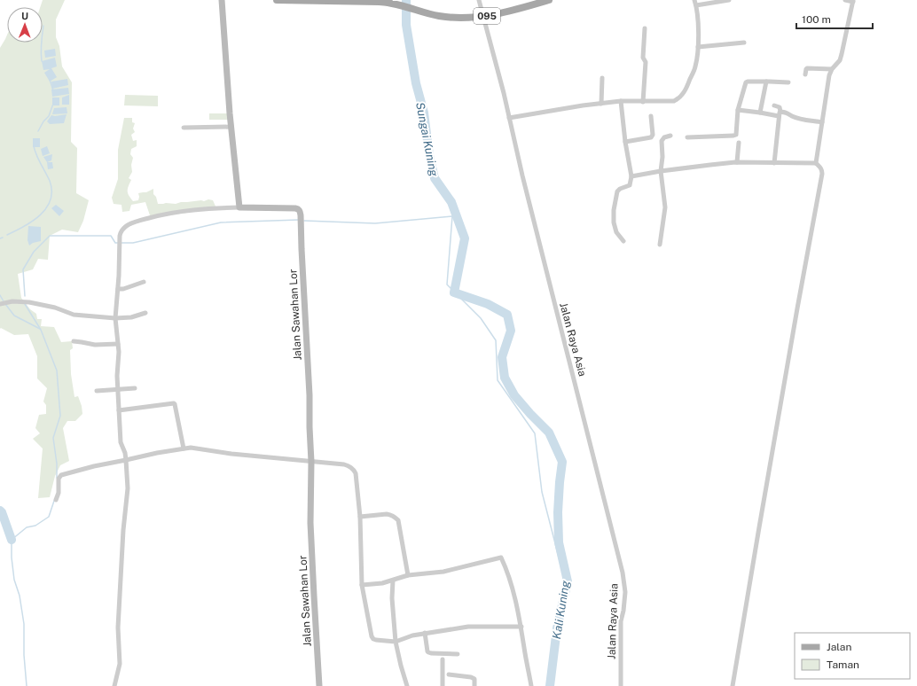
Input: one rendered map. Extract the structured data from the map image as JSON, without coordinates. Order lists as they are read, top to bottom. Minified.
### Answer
{"streets":{"main road":["095","Jalan Sawahan Lor"],"street":["Jalan Raya Asia"]},"crossings":[["095","Jalan Raya Asia"]],"water":["Sungai Kuning","Kali Kuning"],"legend":["Jalan","Taman"],"scale_bar":"100 m","north":"top"}
